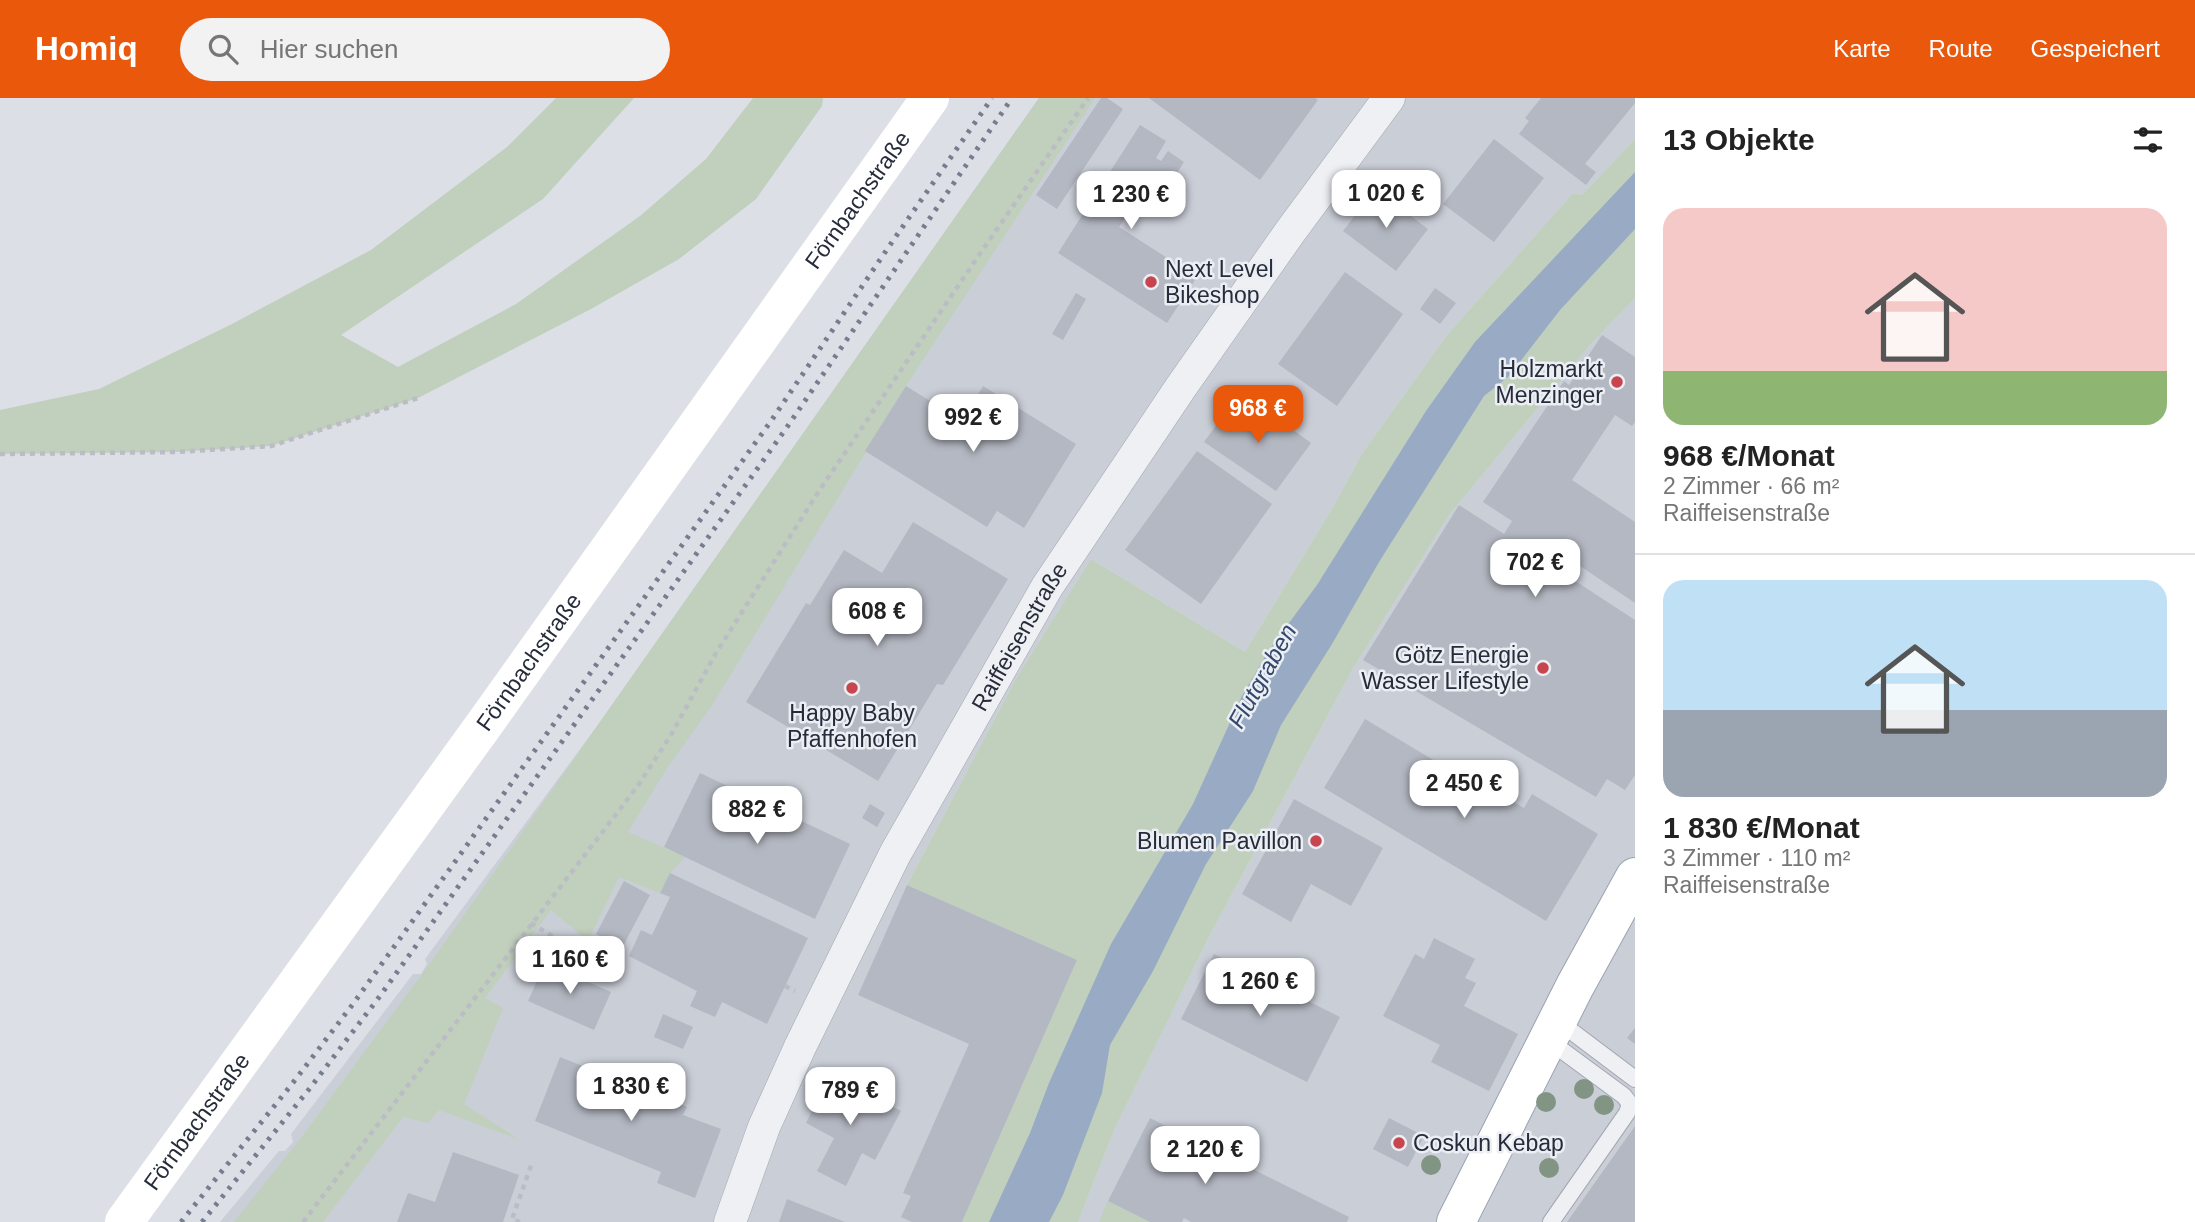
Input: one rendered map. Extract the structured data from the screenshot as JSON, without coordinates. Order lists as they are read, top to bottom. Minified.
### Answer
{"streets":{"street":["Förnbachstraße","Raiffeisenstraße"]},"water":["Flutgraben"],"places":["Next Level Bikeshop","Holzmarkt Menzinger","Götz Energie Wasser Lifestyle","Happy Baby Pfaffenhofen","Blumen Pavillon","Coskun Kebap"],"page":{"header":"Homiq","search":"Hier suchen","nav":["Karte","Route","Gespeichert"],"heading":"13 Objekte","price":["1 020 €","1 230 €","968 €","992 €","702 €","608 €","2 450 €","882 €","1 160 €","1 260 €","1 830 €","789 €","2 120 €"],"list":[{"name":"968 €/Monat","note":"2 Zimmer · 66 m² · Raiffeisenstraße"},{"name":"1 830 €/Monat","note":"3 Zimmer · 110 m² · Raiffeisenstraße"}]}}
